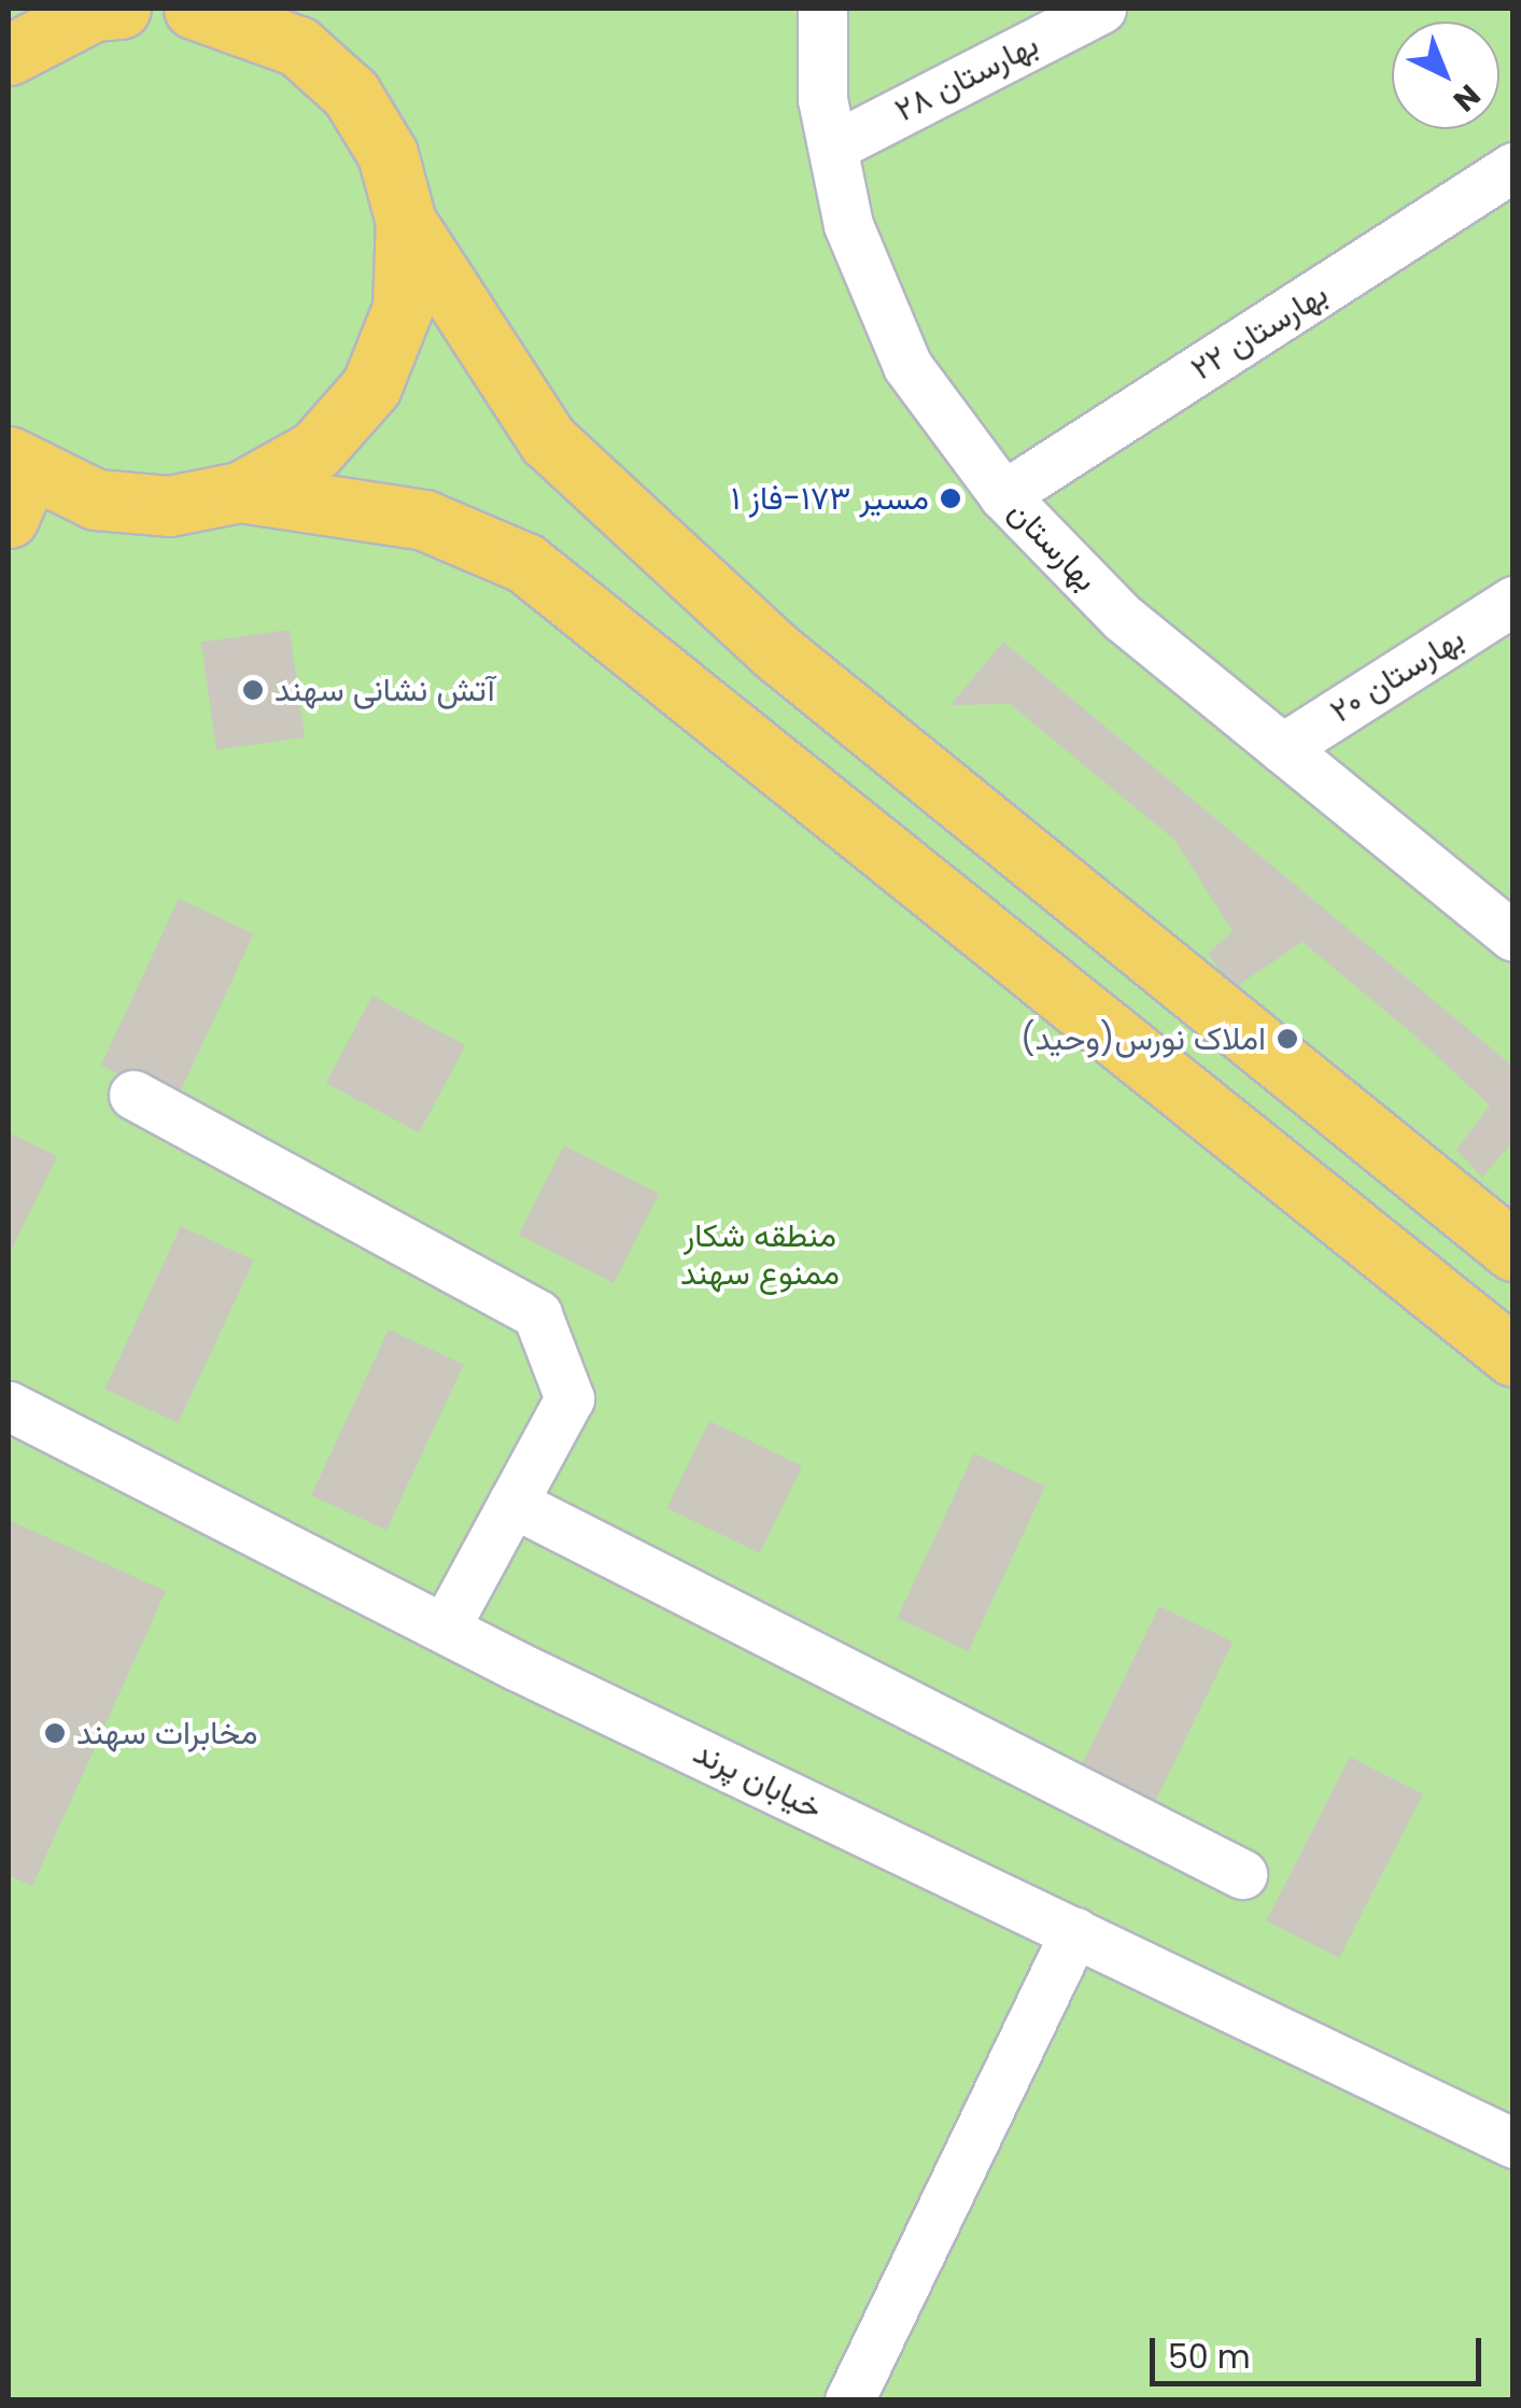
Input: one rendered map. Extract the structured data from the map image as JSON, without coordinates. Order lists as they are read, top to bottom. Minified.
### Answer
{"streets":{"street":["بهارستان ۲۸","بهارستان ۲۲","بهارستان","بهارستان ۲۰","خیابان پرند"]},"crossings":[["بهارستان ۲۸","بهارستان"],["بهارستان ۲۲","بهارستان"],["بهارستان","بهارستان ۲۰"]],"parks":["منطقه شکار ممنوع سهند"],"places":["مسیر ۱۷۳-فاز ۱","آتش نشانی سهند","املاک نورس(وحید)","مخابرات سهند"],"scale_bar":"50 m","north":"bottom right"}
